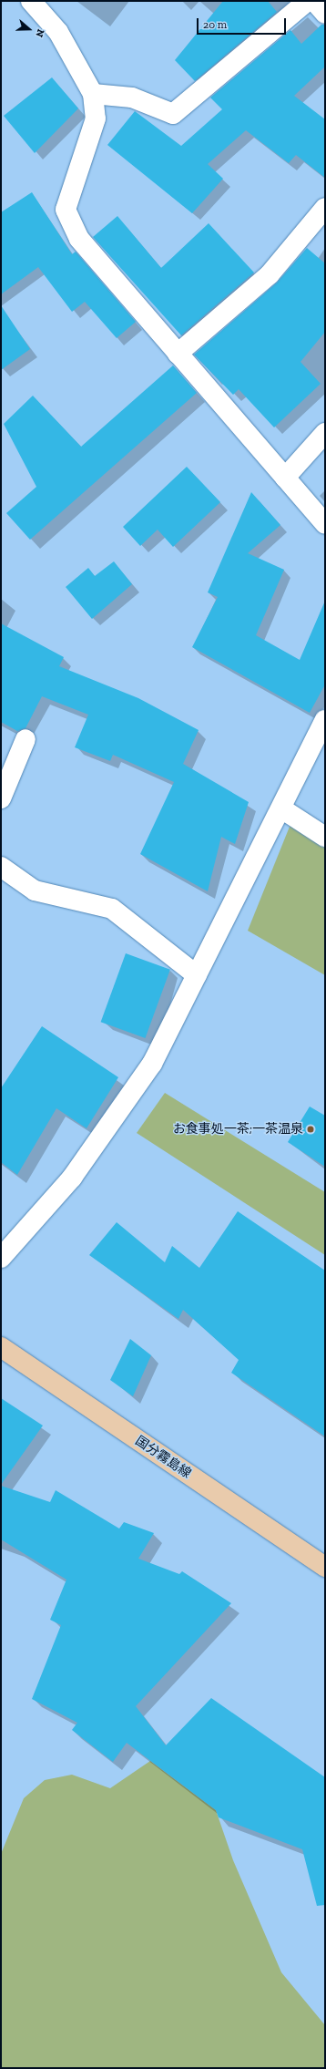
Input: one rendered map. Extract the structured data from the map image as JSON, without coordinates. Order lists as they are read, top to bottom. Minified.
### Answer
{"streets":{"main road":["国分霧島線"]},"places":["お食事処一茶;一茶温泉"],"scale_bar":"20 m","north":"right"}
